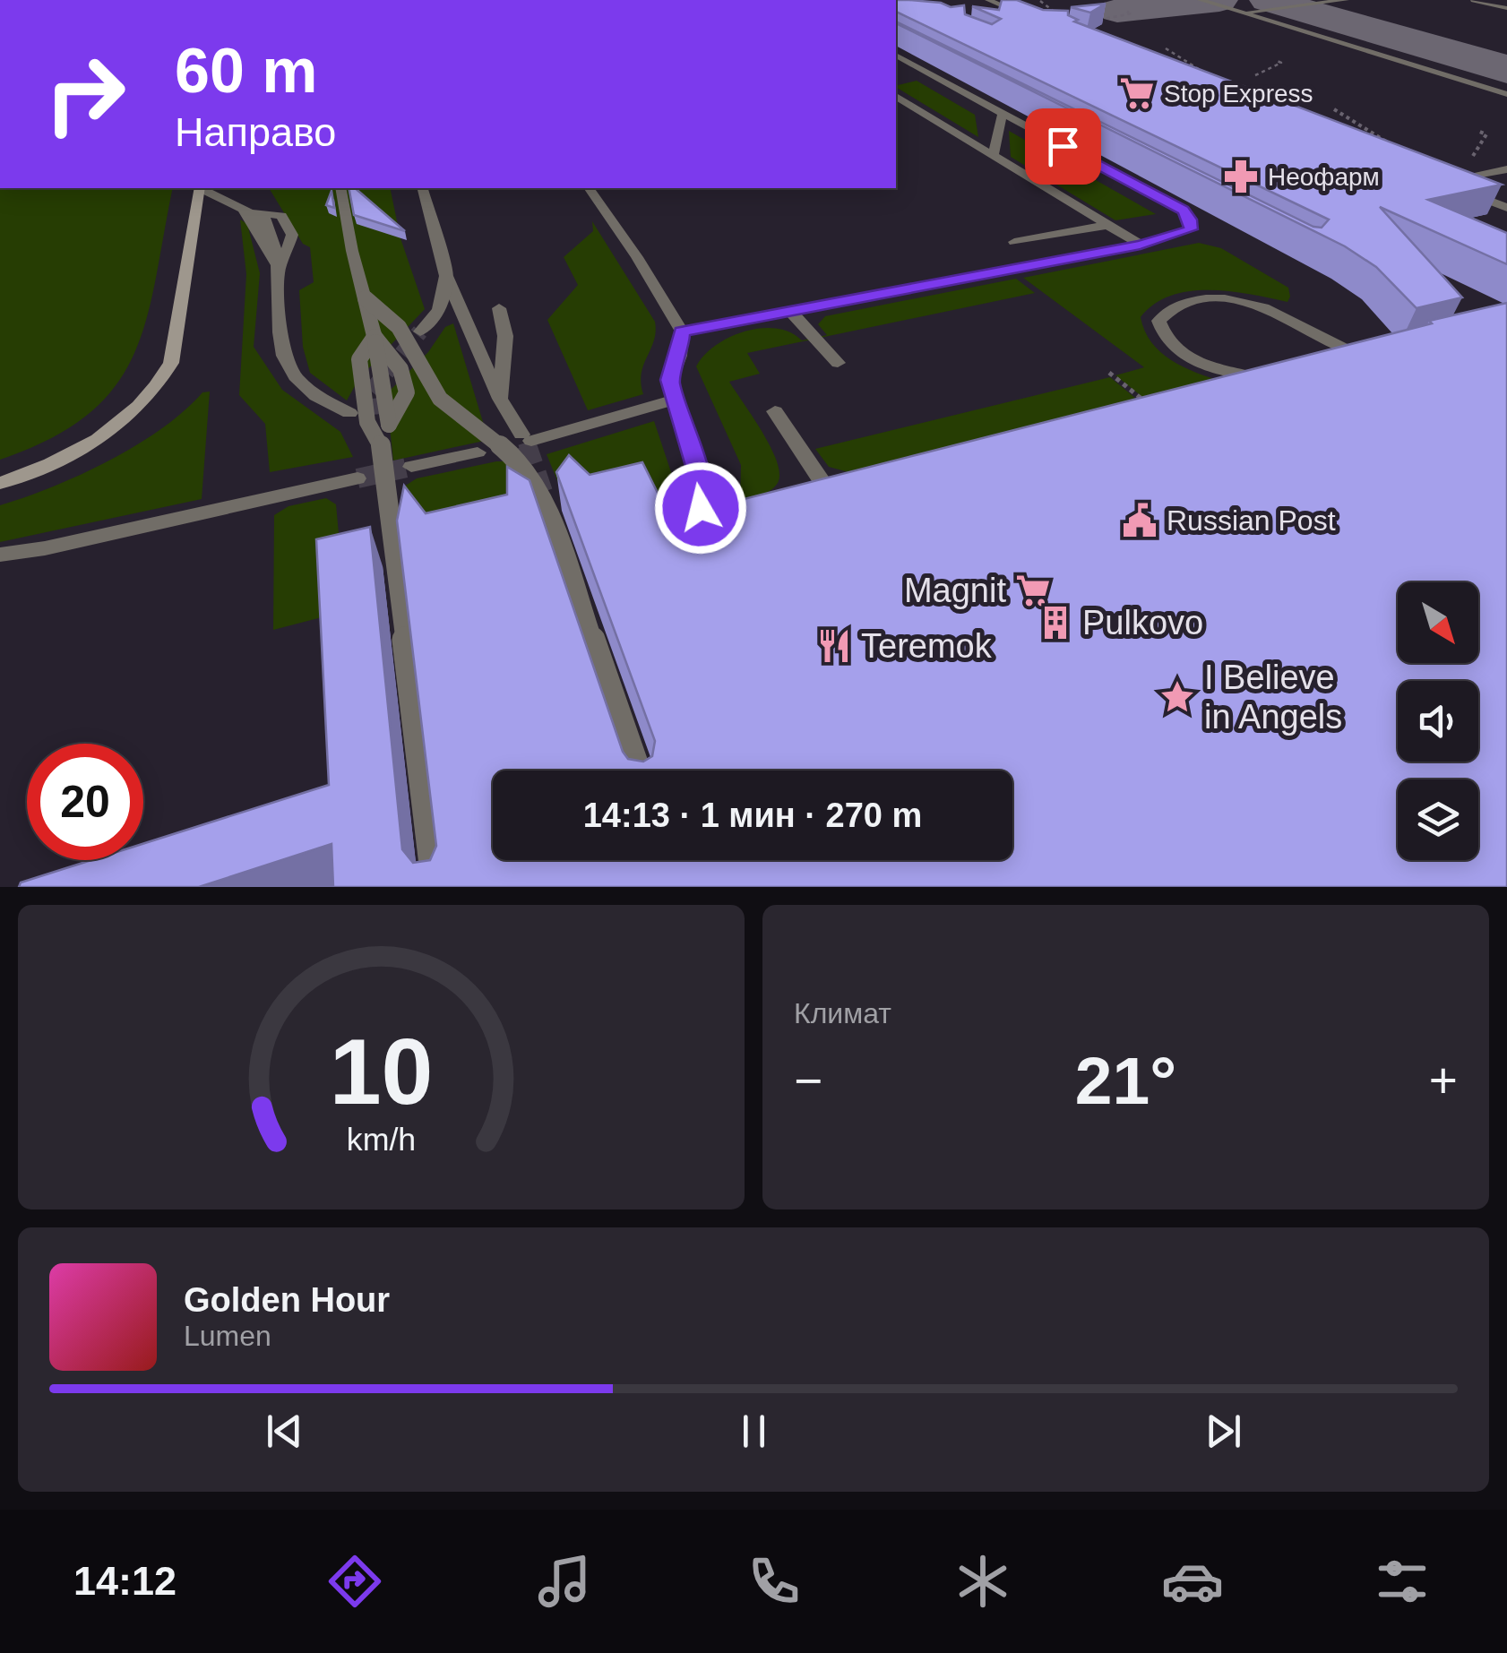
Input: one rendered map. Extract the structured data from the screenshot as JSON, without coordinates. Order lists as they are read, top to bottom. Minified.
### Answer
{"places":{"supermarket":["Stop Express","Magnit"],"pharmacy":["Неофарм"],"public building":["Russian Post"],"building":["Pulkovo"],"restaurant":["Teremok"],"place":["I Believe in Angels"]},"north":"bottom right","page":{"turn":["60 m","Направо"],"limit":"20","trip":"14:13 · 1 мин · 270 m","tile":"Климат","heat":["−","21°","+"],"song":["Golden Hour","Lumen"],"tabs":"14:12","gauge":["10","km/h"]}}
